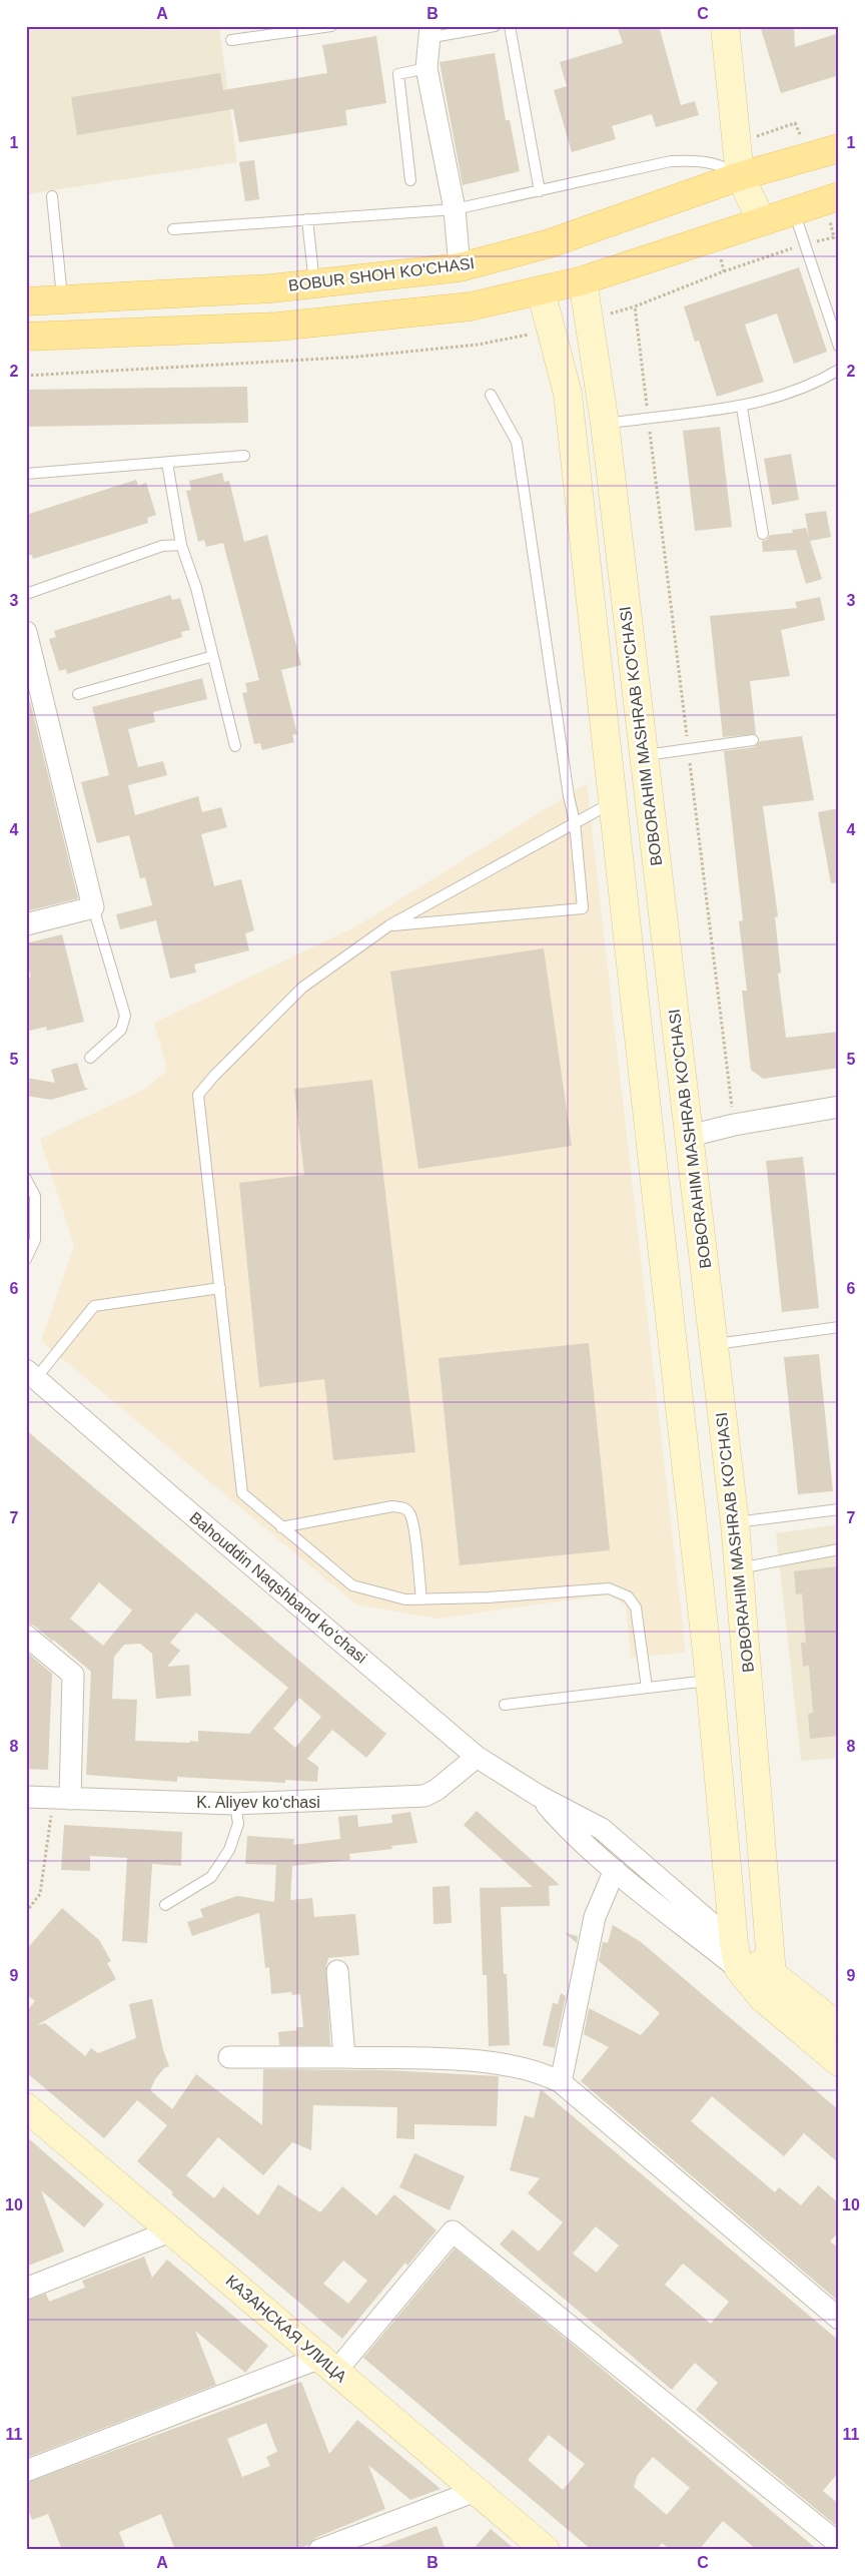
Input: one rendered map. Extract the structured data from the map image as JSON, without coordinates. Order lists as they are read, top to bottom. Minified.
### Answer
{"streets":{"main road":["BOBUR SHOH KO'CHASI","BOBORAHIM MASHRAB KO'CHASI","КАЗАНСКАЯ УЛИЦА"],"street":["Bahouddin Naqshband koʻchasi","K. Aliyev koʻchasi"]},"crossings":[["Bahouddin Naqshband koʻchasi","K. Aliyev koʻchasi"]],"grid":{"columns":["A","B","C"],"rows":["1","2","3","4","5","6","7","8","9","10","11"]}}
